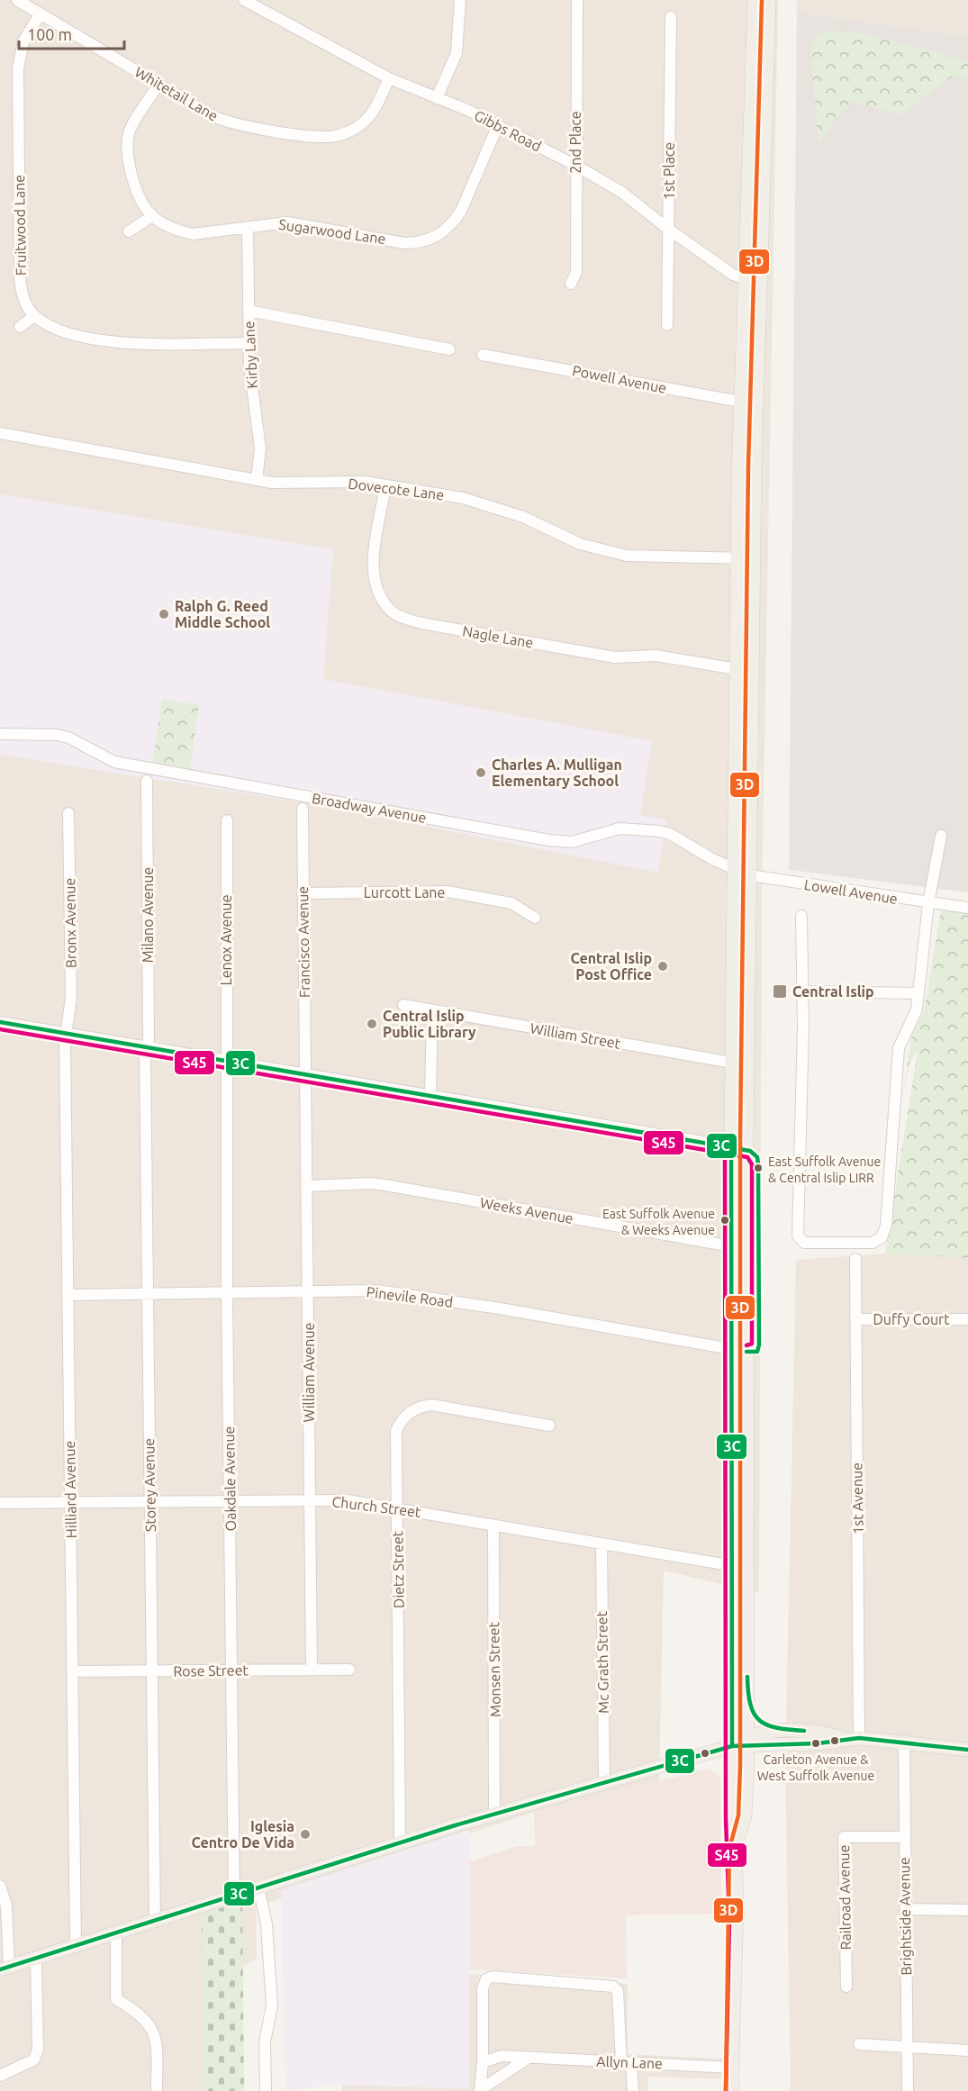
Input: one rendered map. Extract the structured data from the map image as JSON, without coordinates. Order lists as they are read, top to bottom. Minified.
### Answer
{"streets":{"street":["Whitetail Lane","Gibbs Road","2nd Place","1st Place","Fruitwood Lane","Sugarwood Lane","Kirby Lane","Powell Avenue","Dovecote Lane","Nagle Lane","Broadway Avenue","Lowell Avenue","Lurcott Lane","Milano Avenue","Bronx Avenue","Lenox Avenue","Francisco Avenue","William Street","Weeks Avenue","Pinevile Road","Duffy Court","William Avenue","Oakdale Avenue","Storey Avenue","Hilliard Avenue","1st Avenue","Church Street","Dietz Street","Mc Grath Street","Monsen Street","Rose Street","Railroad Avenue","Brightside Avenue","Allyn Lane"]},"crossings":[["Whitetail Lane","Gibbs Road"],["Whitetail Lane","Fruitwood Lane"],["Whitetail Lane","Sugarwood Lane"],["Gibbs Road","2nd Place"],["Gibbs Road","1st Place"],["Gibbs Road","Sugarwood Lane"],["Sugarwood Lane","Kirby Lane"],["Kirby Lane","Dovecote Lane"],["Dovecote Lane","Nagle Lane"],["Broadway Avenue","Lowell Avenue"],["Lurcott Lane","Francisco Avenue"],["Milano Avenue","Storey Avenue"],["Bronx Avenue","Hilliard Avenue"],["Lenox Avenue","Oakdale Avenue"],["Francisco Avenue","William Avenue"],["Weeks Avenue","William Avenue"],["Pinevile Road","William Avenue"],["Pinevile Road","Oakdale Avenue"],["Pinevile Road","Storey Avenue"],["Pinevile Road","Hilliard Avenue"],["Duffy Court","1st Avenue"],["William Avenue","Church Street"],["William Avenue","Rose Street"],["Oakdale Avenue","Church Street"],["Oakdale Avenue","Rose Street"],["Storey Avenue","Church Street"],["Storey Avenue","Rose Street"],["Hilliard Avenue","Church Street"],["Hilliard Avenue","Rose Street"],["Church Street","Dietz Street"],["Church Street","Mc Grath Street"],["Church Street","Monsen Street"],["Railroad Avenue","Brightside Avenue"]],"places":{"other":["Ralph G. Reed Middle School","Charles A. Mulligan Elementary School","Central Islip Post Office","Central Islip Public Library","East Suffolk Avenue & Central Islip LIRR","East Suffolk Avenue & Weeks Avenue","Carleton Avenue & West Suffolk Avenue","Iglesia Centro De Vida"],"transit":["Central Islip"]},"lines":["transit line 3D","transit line 3C","transit line S45"],"scale_bar":"100 m"}
